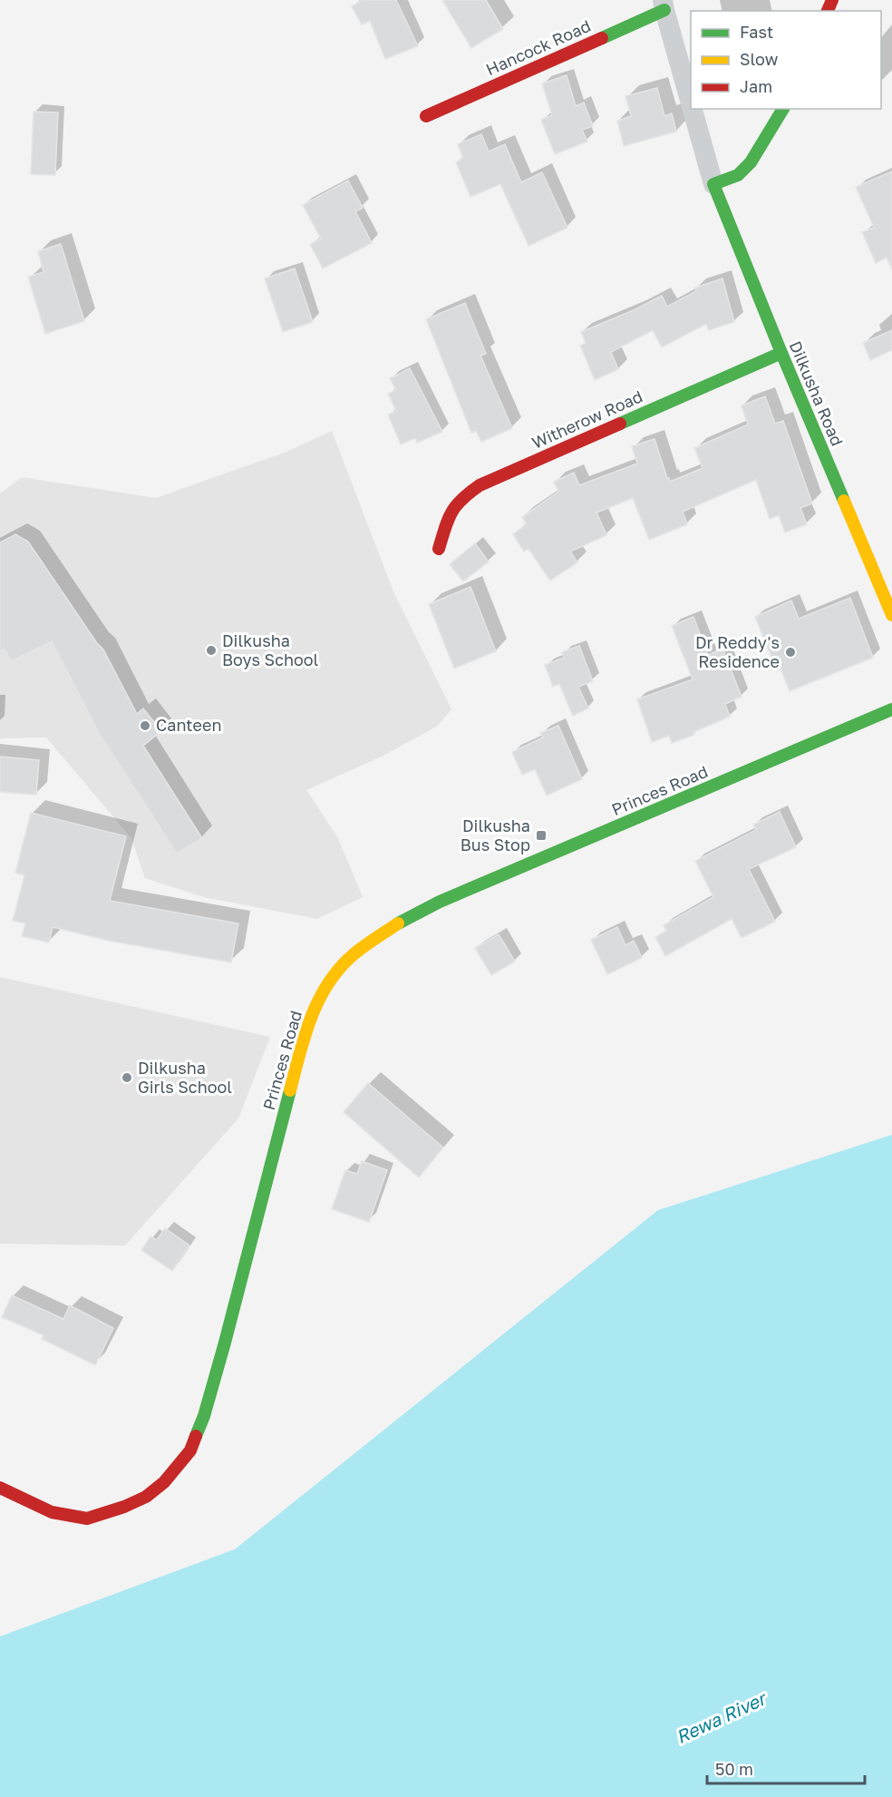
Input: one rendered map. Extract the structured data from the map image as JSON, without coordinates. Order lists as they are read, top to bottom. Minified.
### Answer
{"streets":{"main road":["Hancock Road","Dilkusha Road","Witherow Road","Princes Road"]},"crossings":[["Dilkusha Road","Witherow Road"]],"water":["Rewa River"],"places":{"other":["Dilkusha Boys School","Dr Reddy's Residence","Canteen","Dilkusha Girls School"],"transit":["Dilkusha Bus Stop"]},"legend":["Fast","Slow","Jam"],"scale_bar":"50 m"}
